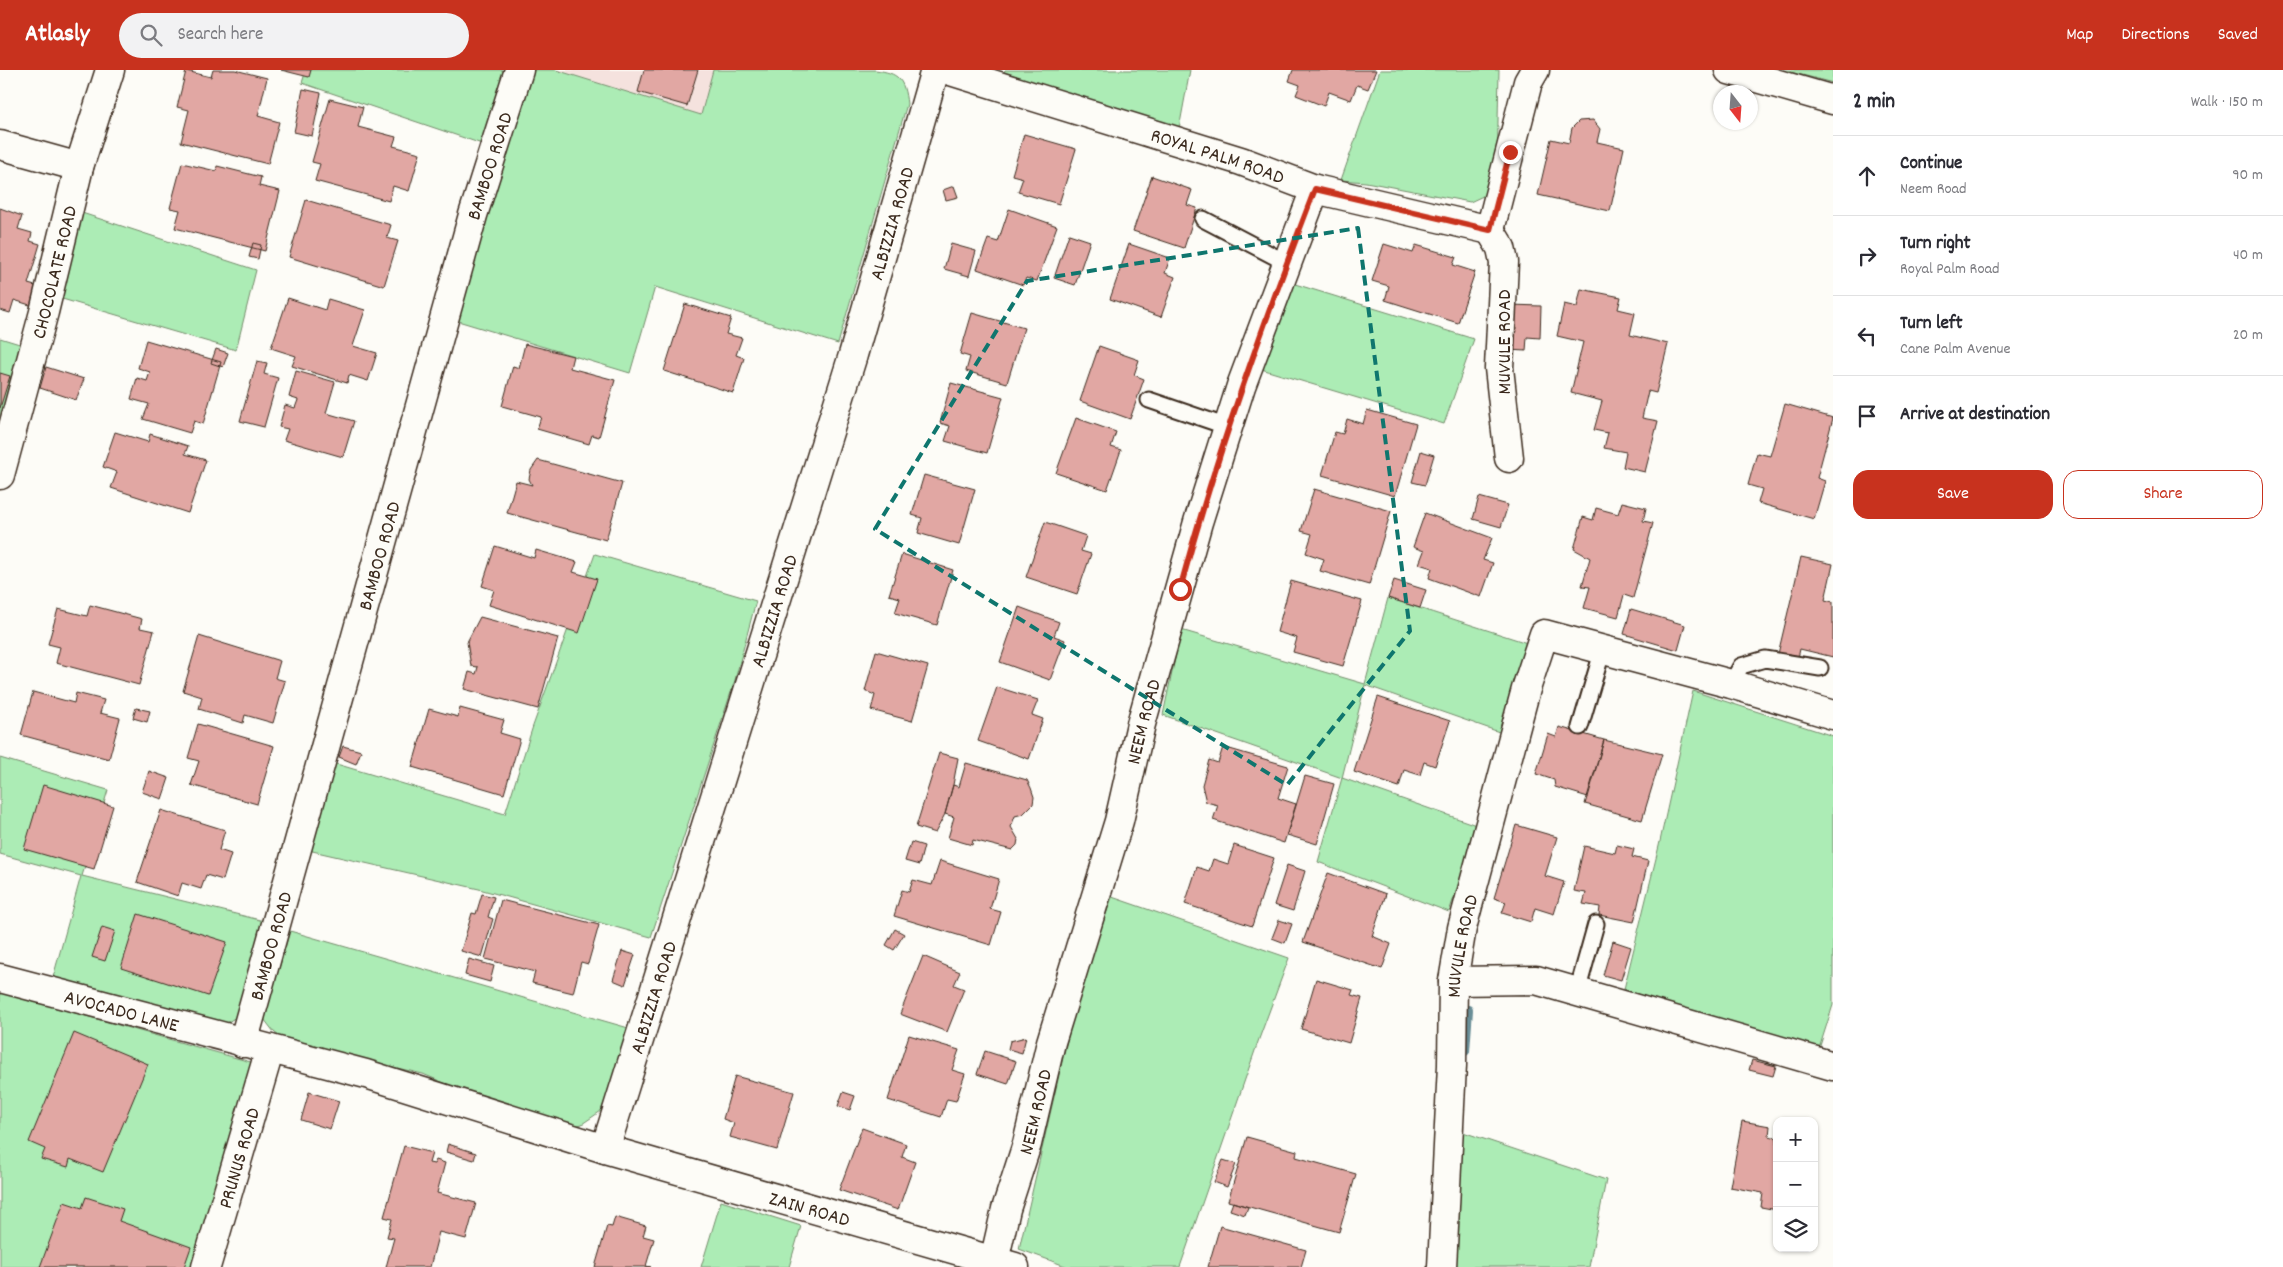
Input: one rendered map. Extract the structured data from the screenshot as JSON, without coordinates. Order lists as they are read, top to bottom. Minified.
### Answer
{"streets":{"street":["ROYAL PALM ROAD","BAMBOO ROAD","ALBIZZIA ROAD","CHOCOLATE ROAD","MUVULE ROAD","NEEM ROAD","AVOCADO LANE","PRUNUS ROAD","ZAIN ROAD"]},"crossings":[["ROYAL PALM ROAD","MUVULE ROAD"],["ROYAL PALM ROAD","NEEM ROAD"],["BAMBOO ROAD","AVOCADO LANE"],["ALBIZZIA ROAD","ZAIN ROAD"],["NEEM ROAD","ZAIN ROAD"],["AVOCADO LANE","PRUNUS ROAD"],["AVOCADO LANE","ZAIN ROAD"],["PRUNUS ROAD","ZAIN ROAD"]],"north":"bottom","page":{"header":"Atlasly","search":"Search here","nav":["Map","Directions","Saved"],"heading":["2 min","Walk · 150 m"],"list":[["Continue","Neem Road","90 m"],["Turn right","Royal Palm Road","40 m"],["Turn left","Cane Palm Avenue","20 m"],"Arrive at destination"],"buttons":["Save","Share"],"map_buttons":["+","−"]}}
